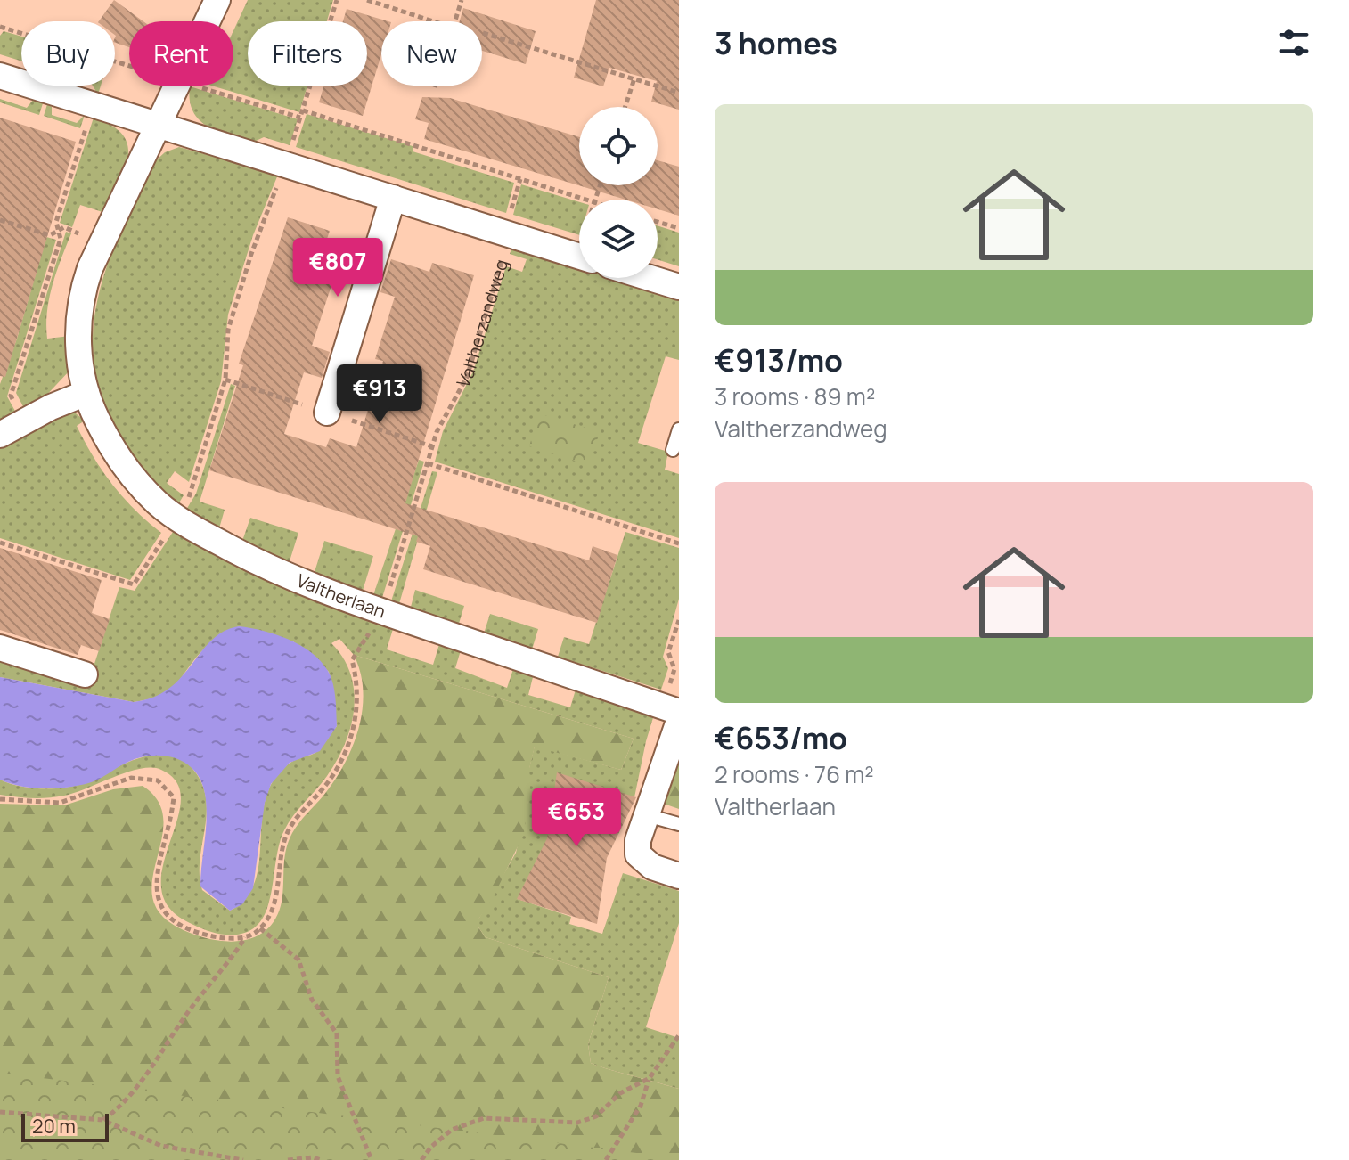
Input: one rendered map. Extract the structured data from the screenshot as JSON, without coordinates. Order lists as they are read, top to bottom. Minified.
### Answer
{"streets":{"street":["Valtherzandweg","Valtherlaan"]},"crossings":[["Valtherzandweg","Valtherlaan"]],"scale_bar":"20 m","page":{"heading":"3 homes","chip":["Buy","Rent","Filters","New"],"list":[{"name":"€913/mo","note":"3 rooms · 89 m² · Valtherzandweg"},{"name":"€653/mo","note":"2 rooms · 76 m² · Valtherlaan"}],"price":["€807","€913","€653"],"scale":"20 m"}}
